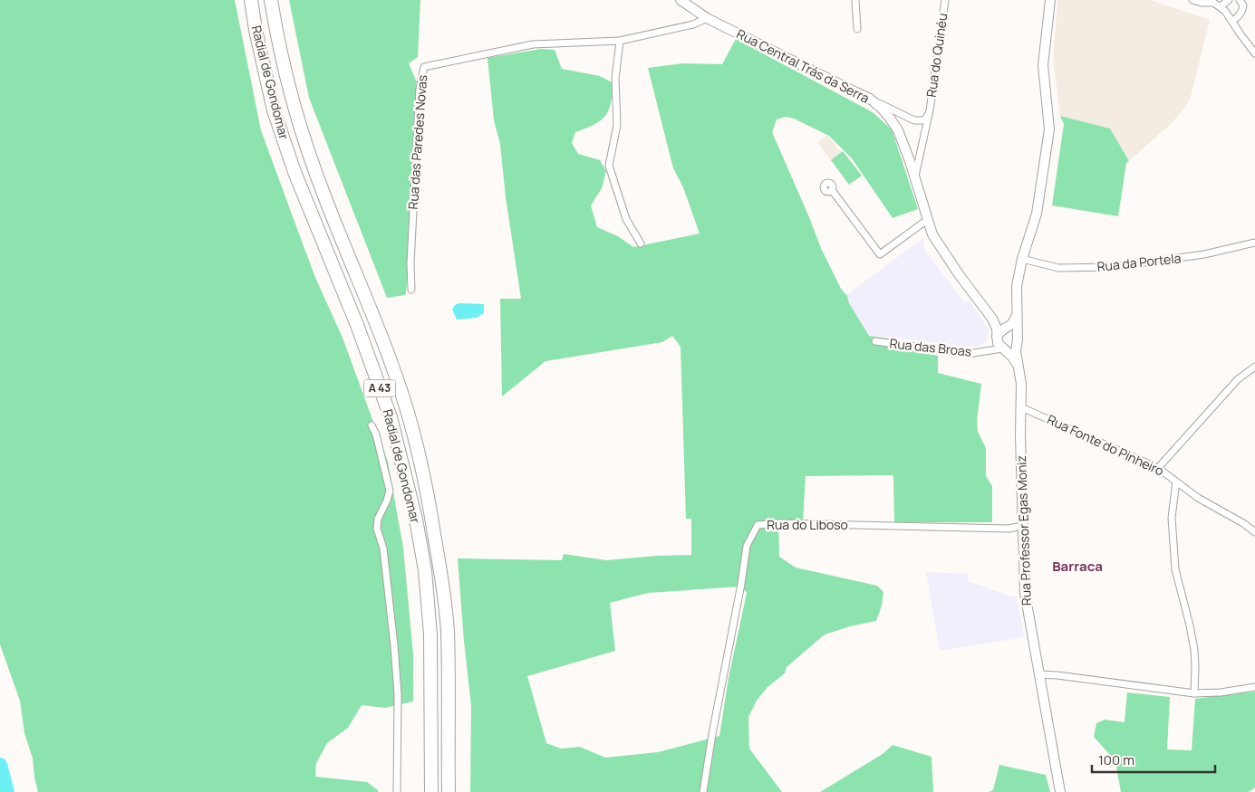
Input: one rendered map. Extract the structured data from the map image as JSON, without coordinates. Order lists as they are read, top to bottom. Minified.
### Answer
{"streets":{"highway":["Radial de Gondomar","A 43"],"main road":["Rua Central Trás da Serra","Rua Professor Egas Moniz"],"street":["Rua do Quinéu","Rua das Paredes Novas","Rua da Portela","Rua das Broas","Rua Fonte do Pinheiro","Rua do Liboso"]},"crossings":[["Rua do Quinéu","Rua Central Trás da Serra"],["Rua Central Trás da Serra","Rua das Paredes Novas"],["Rua Central Trás da Serra","Rua das Broas"],["Rua Central Trás da Serra","Rua Professor Egas Moniz"],["Rua da Portela","Rua Professor Egas Moniz"],["Rua das Broas","Rua Professor Egas Moniz"],["Rua Fonte do Pinheiro","Rua Professor Egas Moniz"],["Rua do Liboso","Rua Professor Egas Moniz"]],"districts":["Barraca"],"scale_bar":"100 m"}
